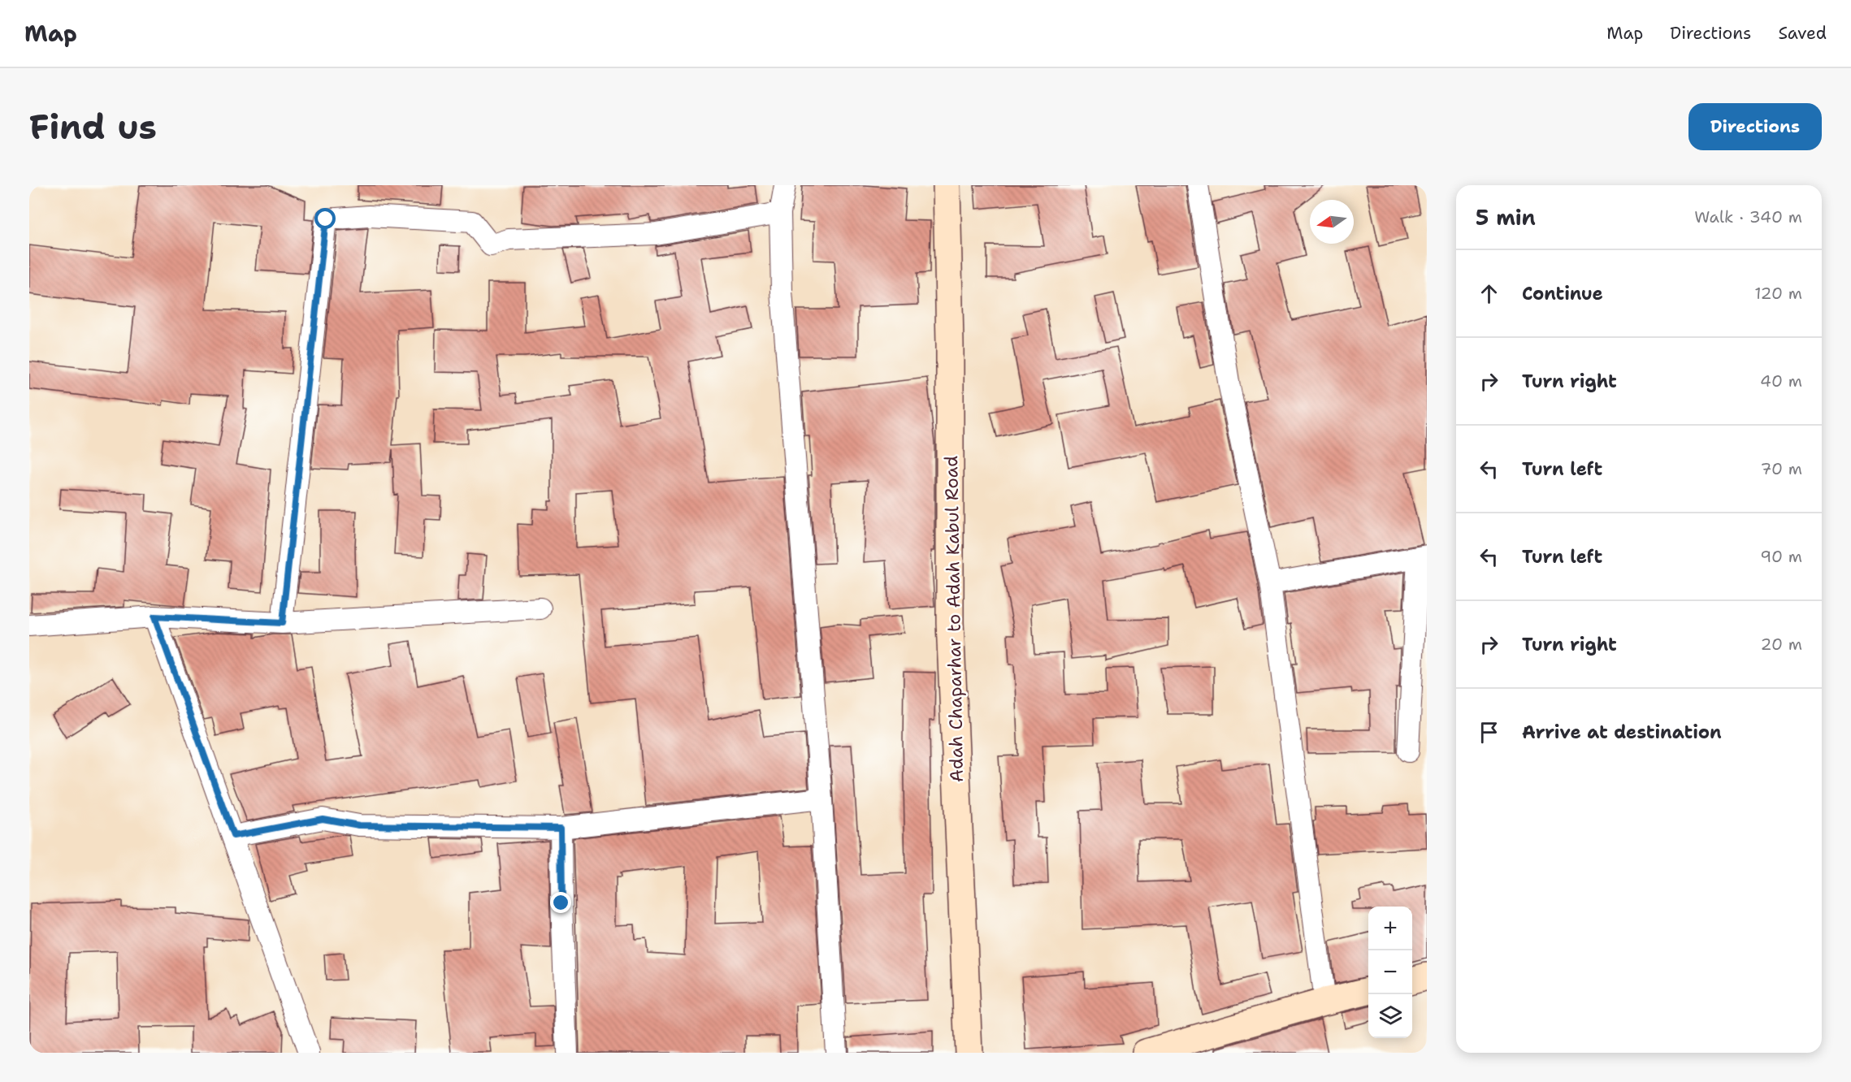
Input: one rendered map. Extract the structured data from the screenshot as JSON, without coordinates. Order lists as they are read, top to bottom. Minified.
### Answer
{"streets":{"main road":["Adah Chaparhar to Adah Kabul Road"]},"north":"left","page":{"header":"Map","nav":["Map","Directions","Saved"],"buttons":"Directions","title":"Find us","heading":["5 min","Walk · 340 m"],"list":[["Continue","120 m"],["Turn right","40 m"],["Turn left","70 m"],["Turn left","90 m"],["Turn right","20 m"],"Arrive at destination"],"map_buttons":["+","−"]}}
